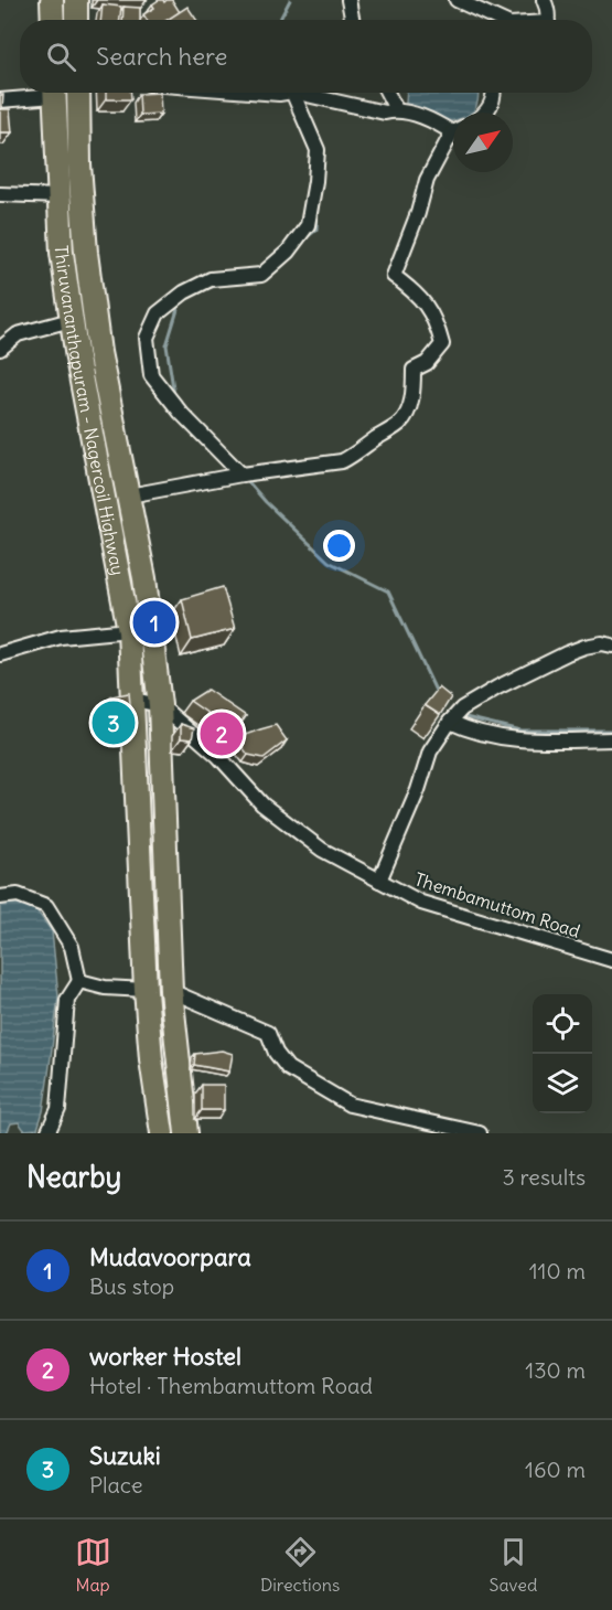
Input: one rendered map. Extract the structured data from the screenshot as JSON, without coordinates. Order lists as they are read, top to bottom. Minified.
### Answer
{"streets":{"main road":["Thiruvananthapuram - Nagercoil Highway"],"street":["Thembamuttom Road"]},"crossings":[["Thiruvananthapuram - Nagercoil Highway","Thembamuttom Road"]],"north":"top right","page":{"search":"Search here","pins":["1","3","2"],"heading":["Nearby","3 results"],"list":[{"mark":"1","name":"Mudavoorpara","note":"Bus stop","value":"110 m"},{"mark":"2","name":"worker Hostel","note":"Hotel · Thembamuttom Road","value":"130 m"},{"mark":"3","name":"Suzuki","note":"Place","value":"160 m"}],"nav":["Map","Directions","Saved"]}}
